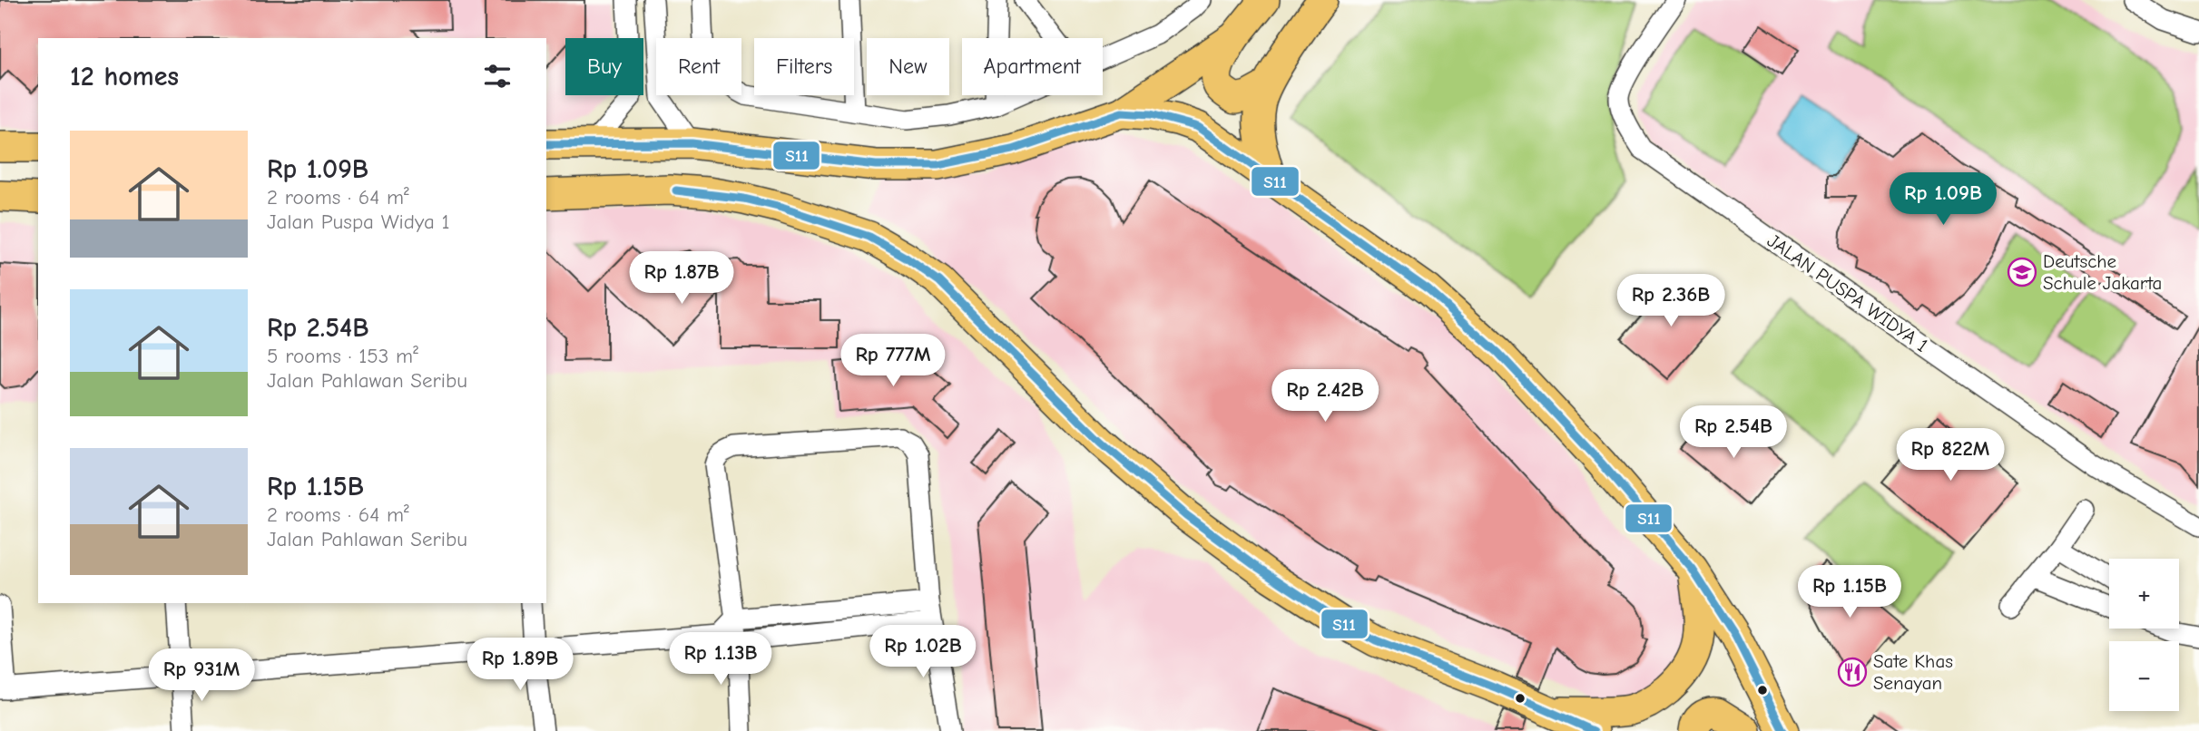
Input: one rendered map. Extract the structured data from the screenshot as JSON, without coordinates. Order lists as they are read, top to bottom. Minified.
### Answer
{"streets":{"street":["JALAN PUSPA WIDYA 1"]},"places":{"school or university":["Deutsche Schule Jakarta"],"restaurant":["Sate Khas Senayan"]},"lines":["transit line S11"],"page":{"chip":["Buy","Rent","Filters","New","Apartment"],"heading":"12 homes","list":[{"name":"Rp 1.09B","note":"2 rooms · 64 m² · Jalan Puspa Widya 1"},{"name":"Rp 2.54B","note":"5 rooms · 153 m² · Jalan Pahlawan Seribu"},{"name":"Rp 1.15B","note":"2 rooms · 64 m² · Jalan Pahlawan Seribu"}],"price":["Rp 1.09B","Rp 1.87B","Rp 2.36B","Rp 777M","Rp 2.42B","Rp 2.54B","Rp 822M","Rp 1.15B","Rp 1.02B","Rp 1.13B","Rp 1.89B","Rp 931M"],"map_buttons":["+","−"]}}
